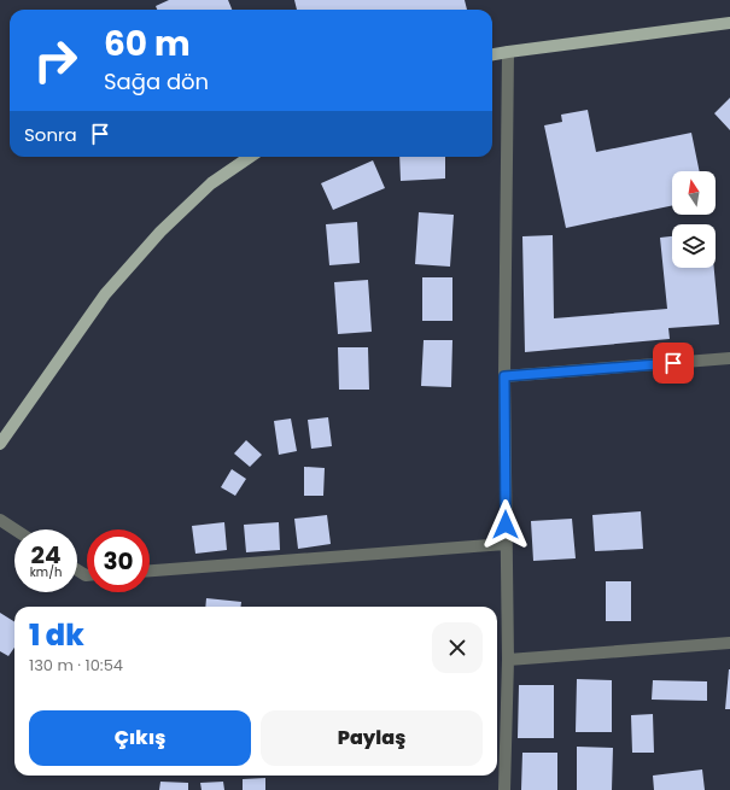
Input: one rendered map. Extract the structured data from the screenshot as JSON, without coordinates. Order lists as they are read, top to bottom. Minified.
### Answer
{"north":"top","page":{"turn":["60 m","Sağa dön"],"then":"Sonra","speed":"24 km/h","limit":"30","heading":["1 dk","130 m · 10:54"],"buttons":["Çıkış","Paylaş"]}}
